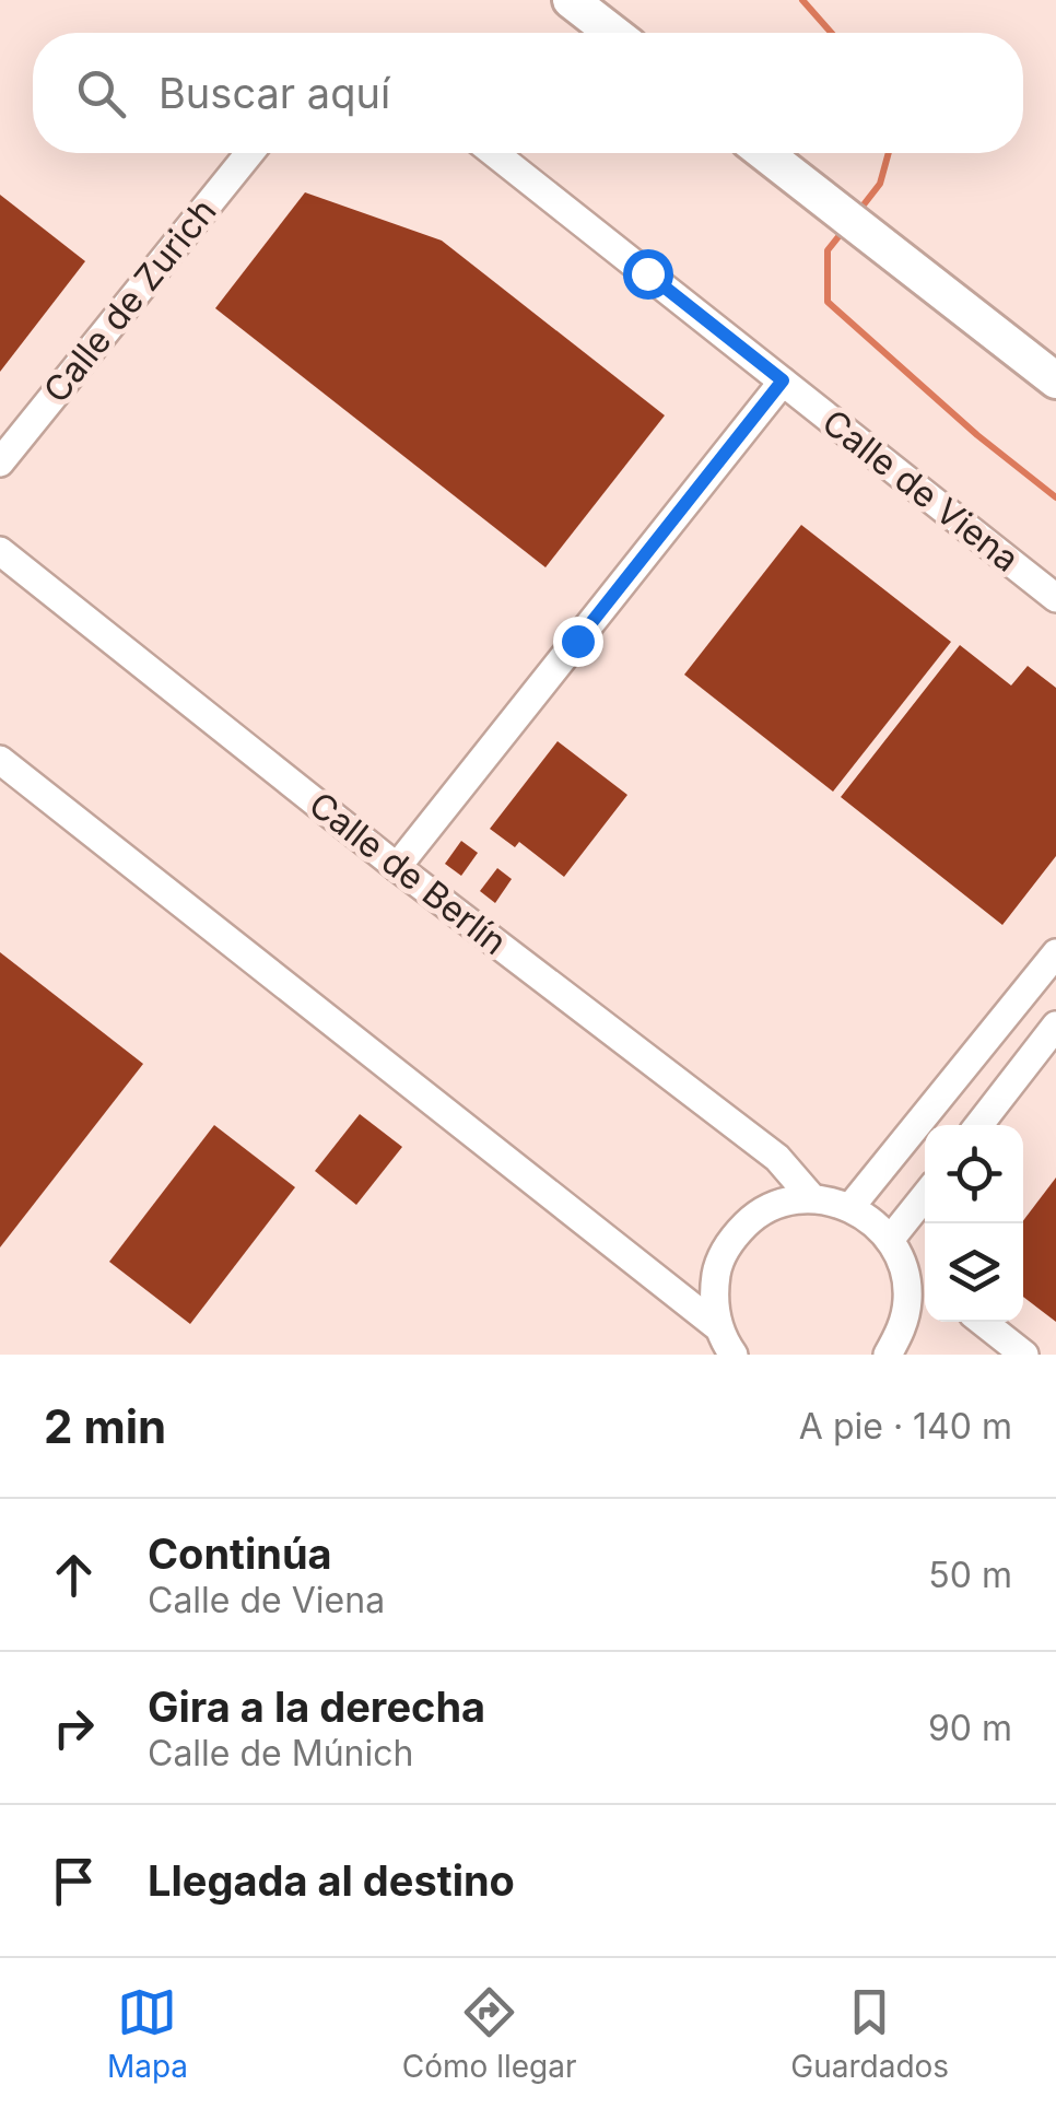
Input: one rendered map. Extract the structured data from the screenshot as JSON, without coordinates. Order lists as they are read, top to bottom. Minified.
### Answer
{"streets":{"street":["Calle de Zurich","Calle de Viena","Calle de Berlín"]},"page":{"search":"Buscar aquí","heading":["2 min","A pie · 140 m"],"list":[["Continúa","Calle de Viena","50 m"],["Gira a la derecha","Calle de Múnich","90 m"],"Llegada al destino"],"nav":["Mapa","Cómo llegar","Guardados"]}}
